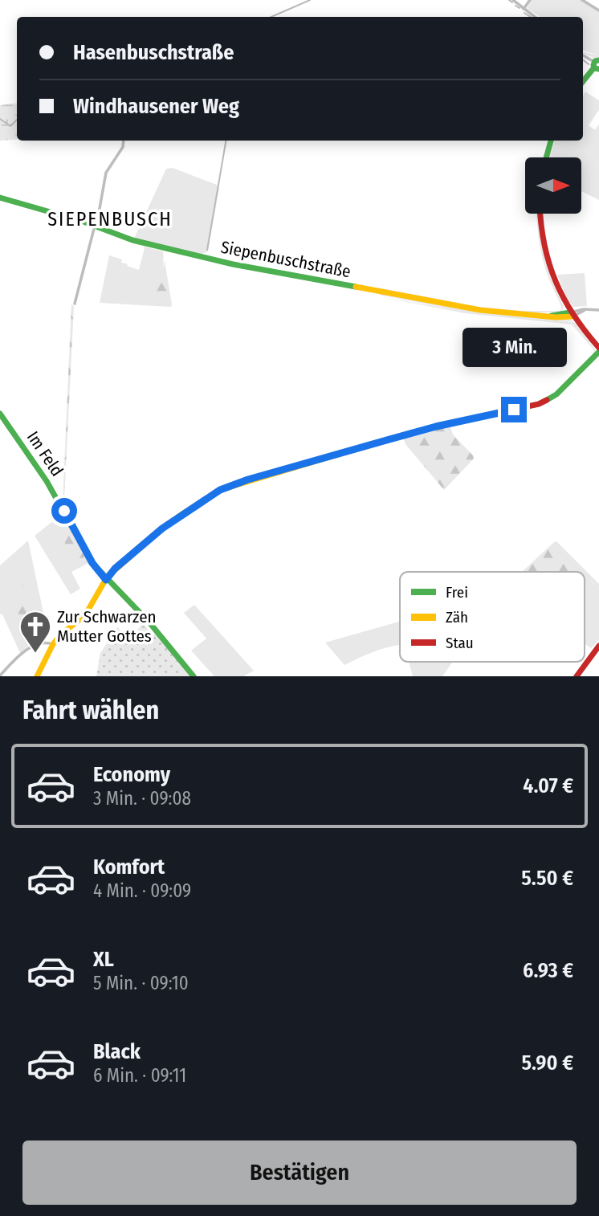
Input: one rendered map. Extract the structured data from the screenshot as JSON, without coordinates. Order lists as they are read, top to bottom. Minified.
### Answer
{"streets":{"street":["Siepenbuschstraße","Im Feld"]},"districts":["SIEPENBUSCH"],"places":{"church":["Zur Schwarzen Mutter Gottes"]},"legend":["Frei","Zäh","Stau"],"north":"right","page":{"banner":["Hasenbuschstraße","Windhausener Weg"],"bubble":"3 Min.","heading":"Fahrt wählen","list":[{"name":"Economy","note":"3 Min. · 09:08","value":"4.07 €"},{"name":"Komfort","note":"4 Min. · 09:09","value":"5.50 €"},{"name":"XL","note":"5 Min. · 09:10","value":"6.93 €"},{"name":"Black","note":"6 Min. · 09:11","value":"5.90 €"}],"buttons":"Bestätigen"}}
